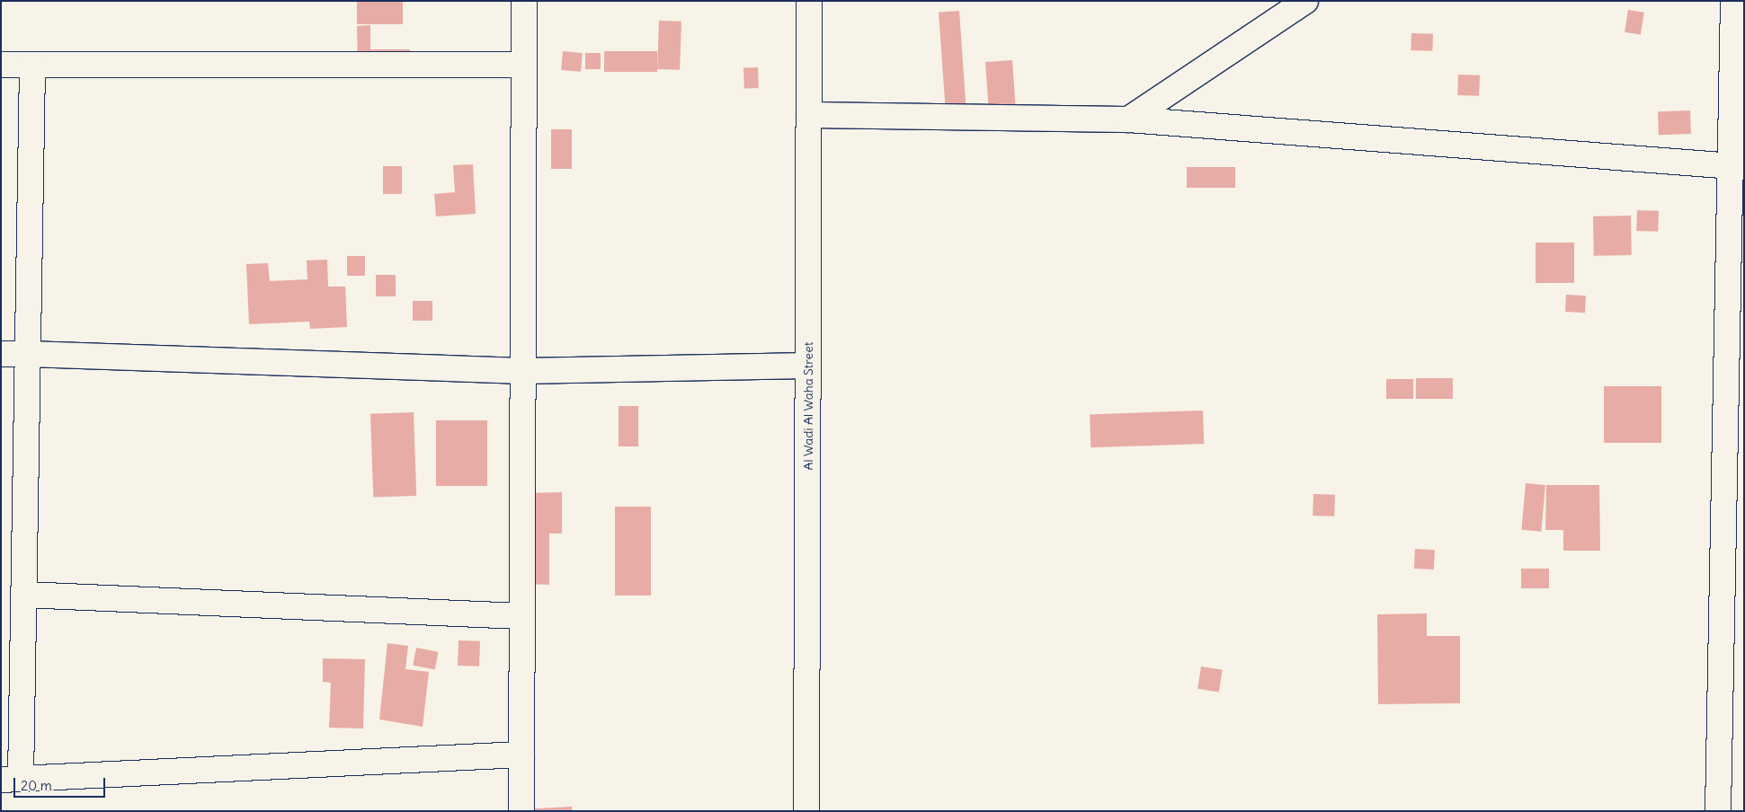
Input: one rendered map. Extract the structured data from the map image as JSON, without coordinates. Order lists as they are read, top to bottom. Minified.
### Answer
{"streets":{"street":["Al Wadi Al Waha Street"]},"scale_bar":"20 m"}
